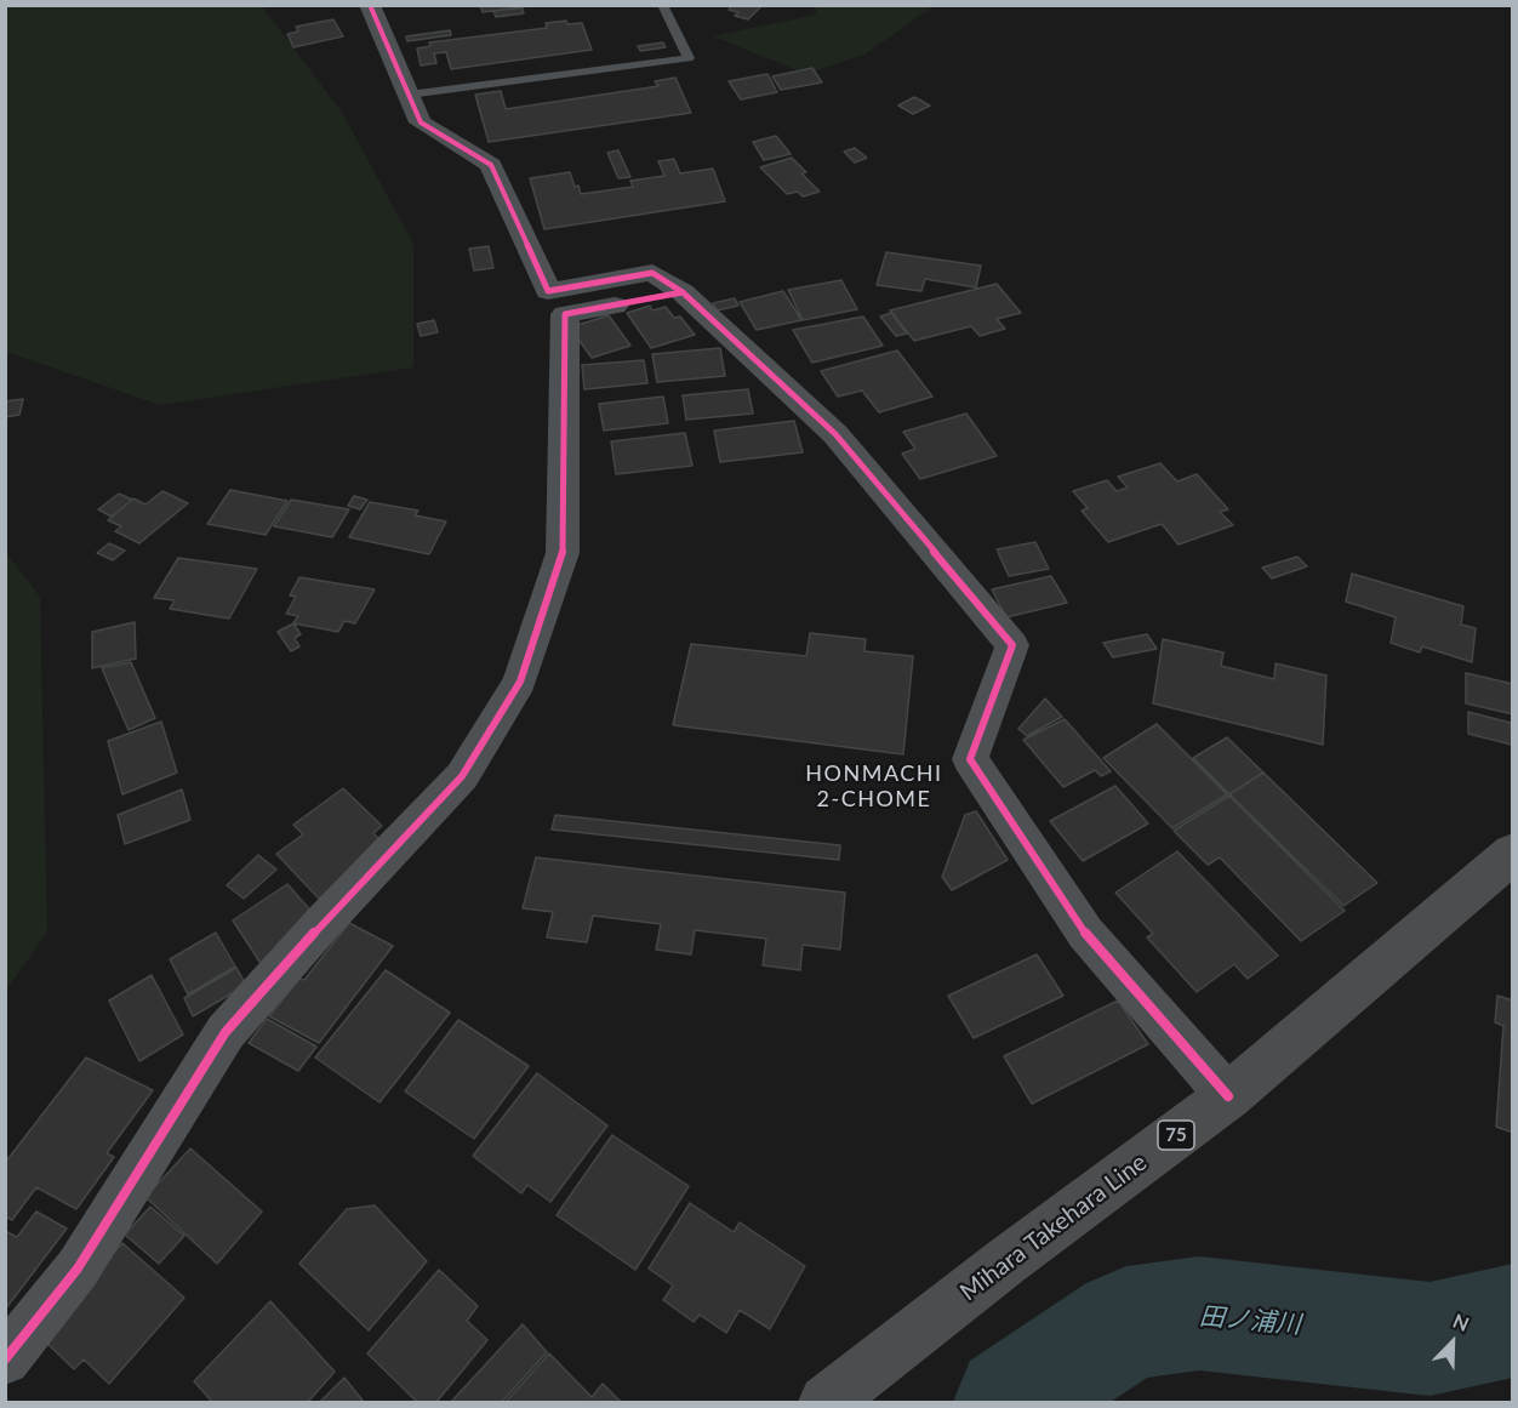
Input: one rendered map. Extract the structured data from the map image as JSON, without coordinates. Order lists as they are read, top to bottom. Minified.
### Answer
{"streets":{"main road":["75","Mihara Takehara Line"]},"districts":["HONMACHI 2-CHOME"],"water":["田ノ浦川"],"north":"top right"}
